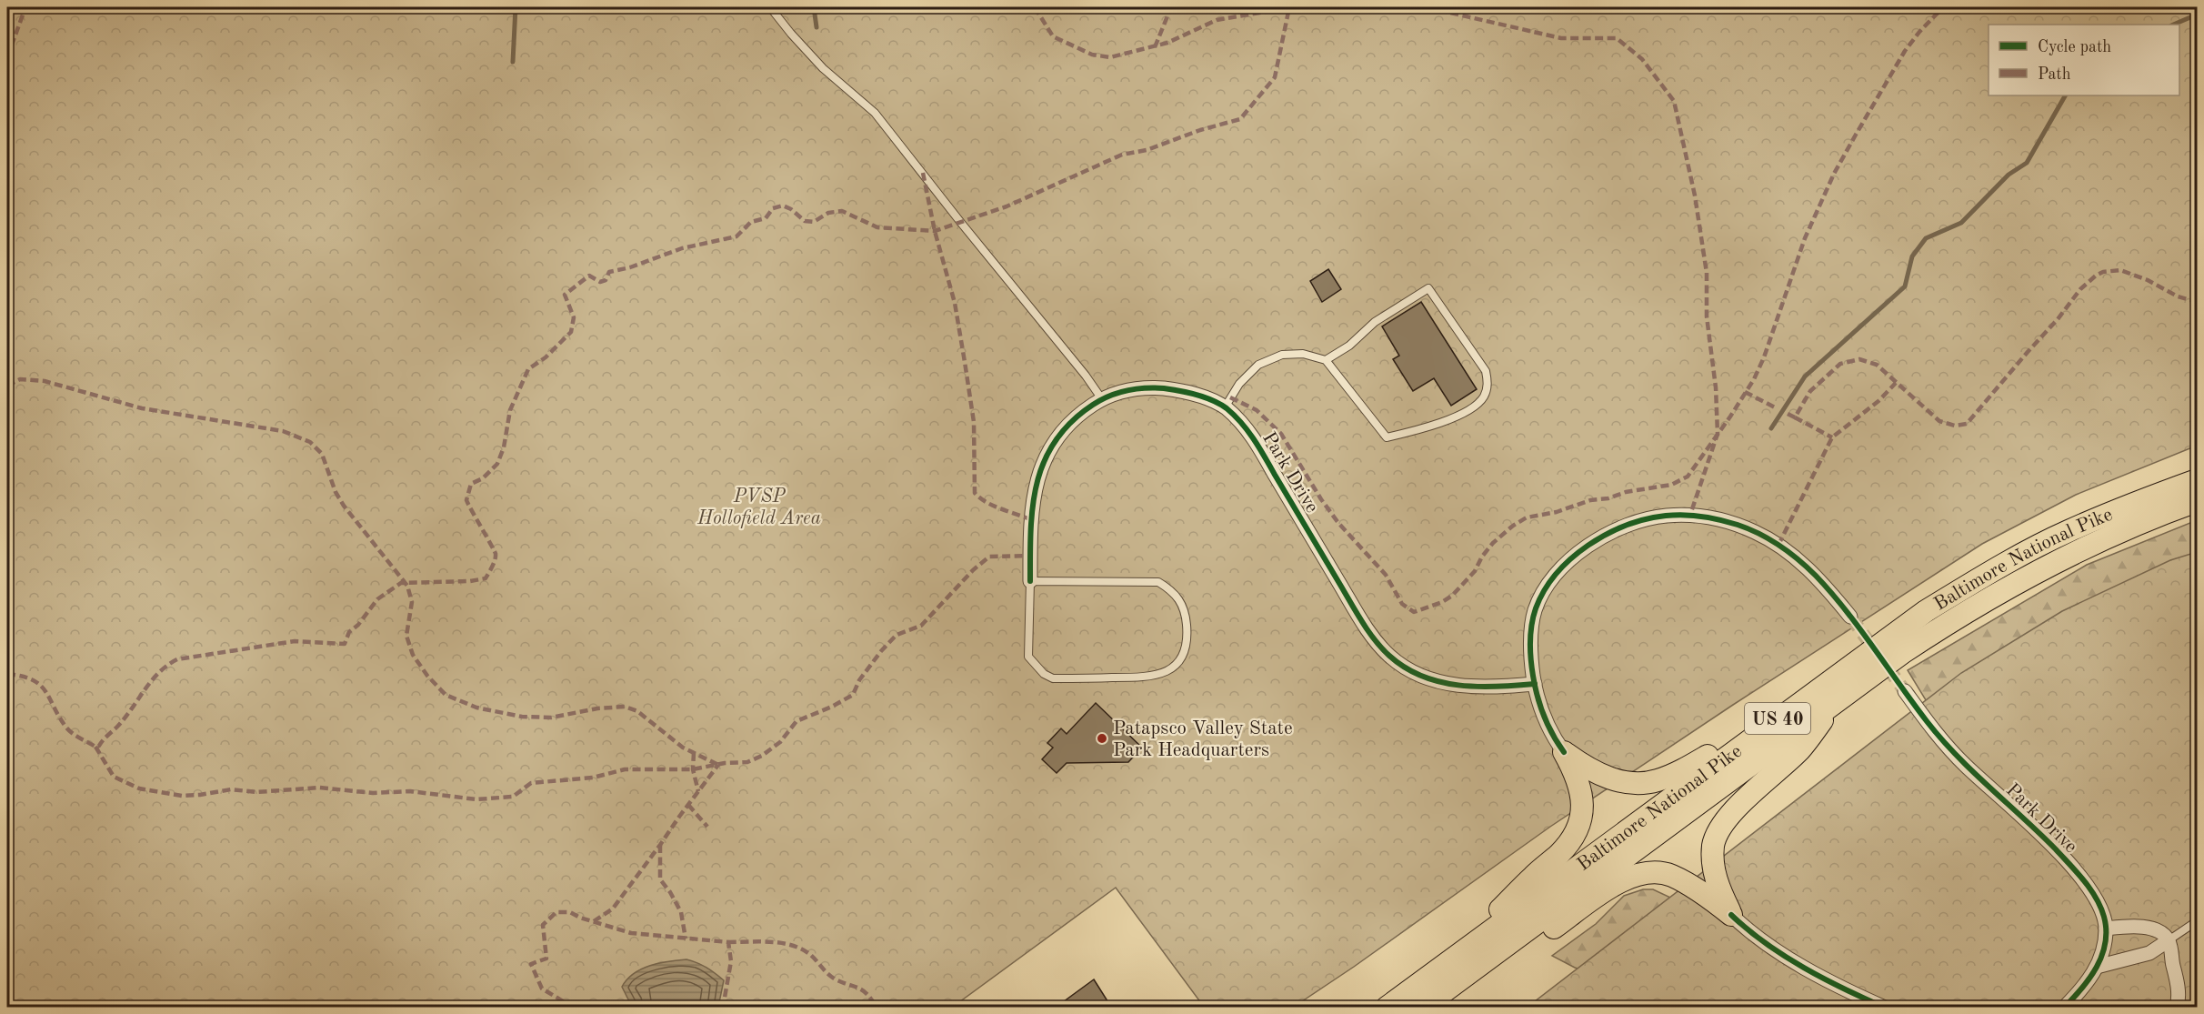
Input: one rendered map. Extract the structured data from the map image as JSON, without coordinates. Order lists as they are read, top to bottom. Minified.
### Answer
{"streets":{"main road":["Baltimore National Pike","US 40"],"street":["Park Drive"]},"parks":["PVSP Hollofield Area"],"places":["Patapsco Valley State Park Headquarters"],"legend":["Cycle path","Path"]}
